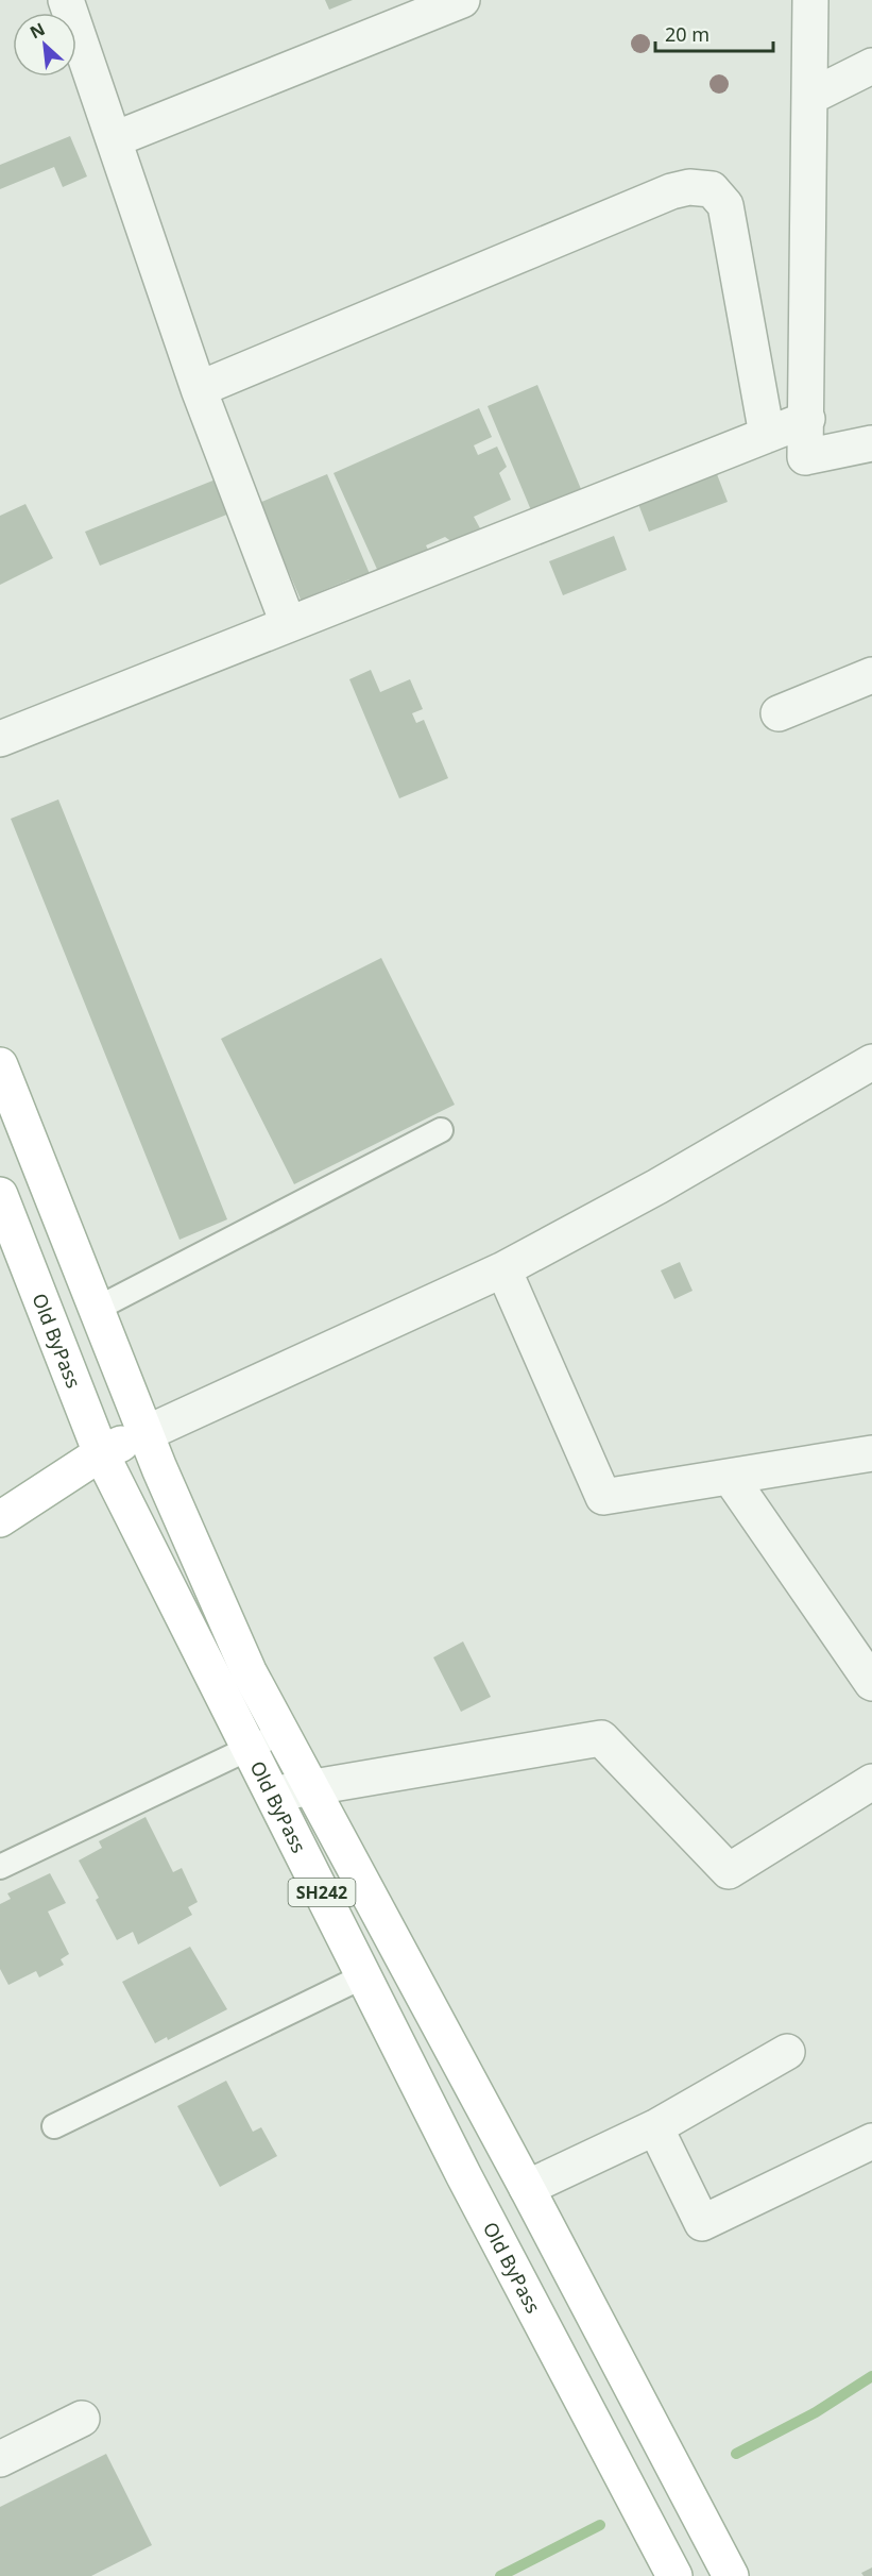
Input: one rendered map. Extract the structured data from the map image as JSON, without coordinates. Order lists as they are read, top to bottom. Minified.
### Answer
{"streets":{"main road":["Old ByPass","SH242"]},"scale_bar":"20 m","north":"top left"}
